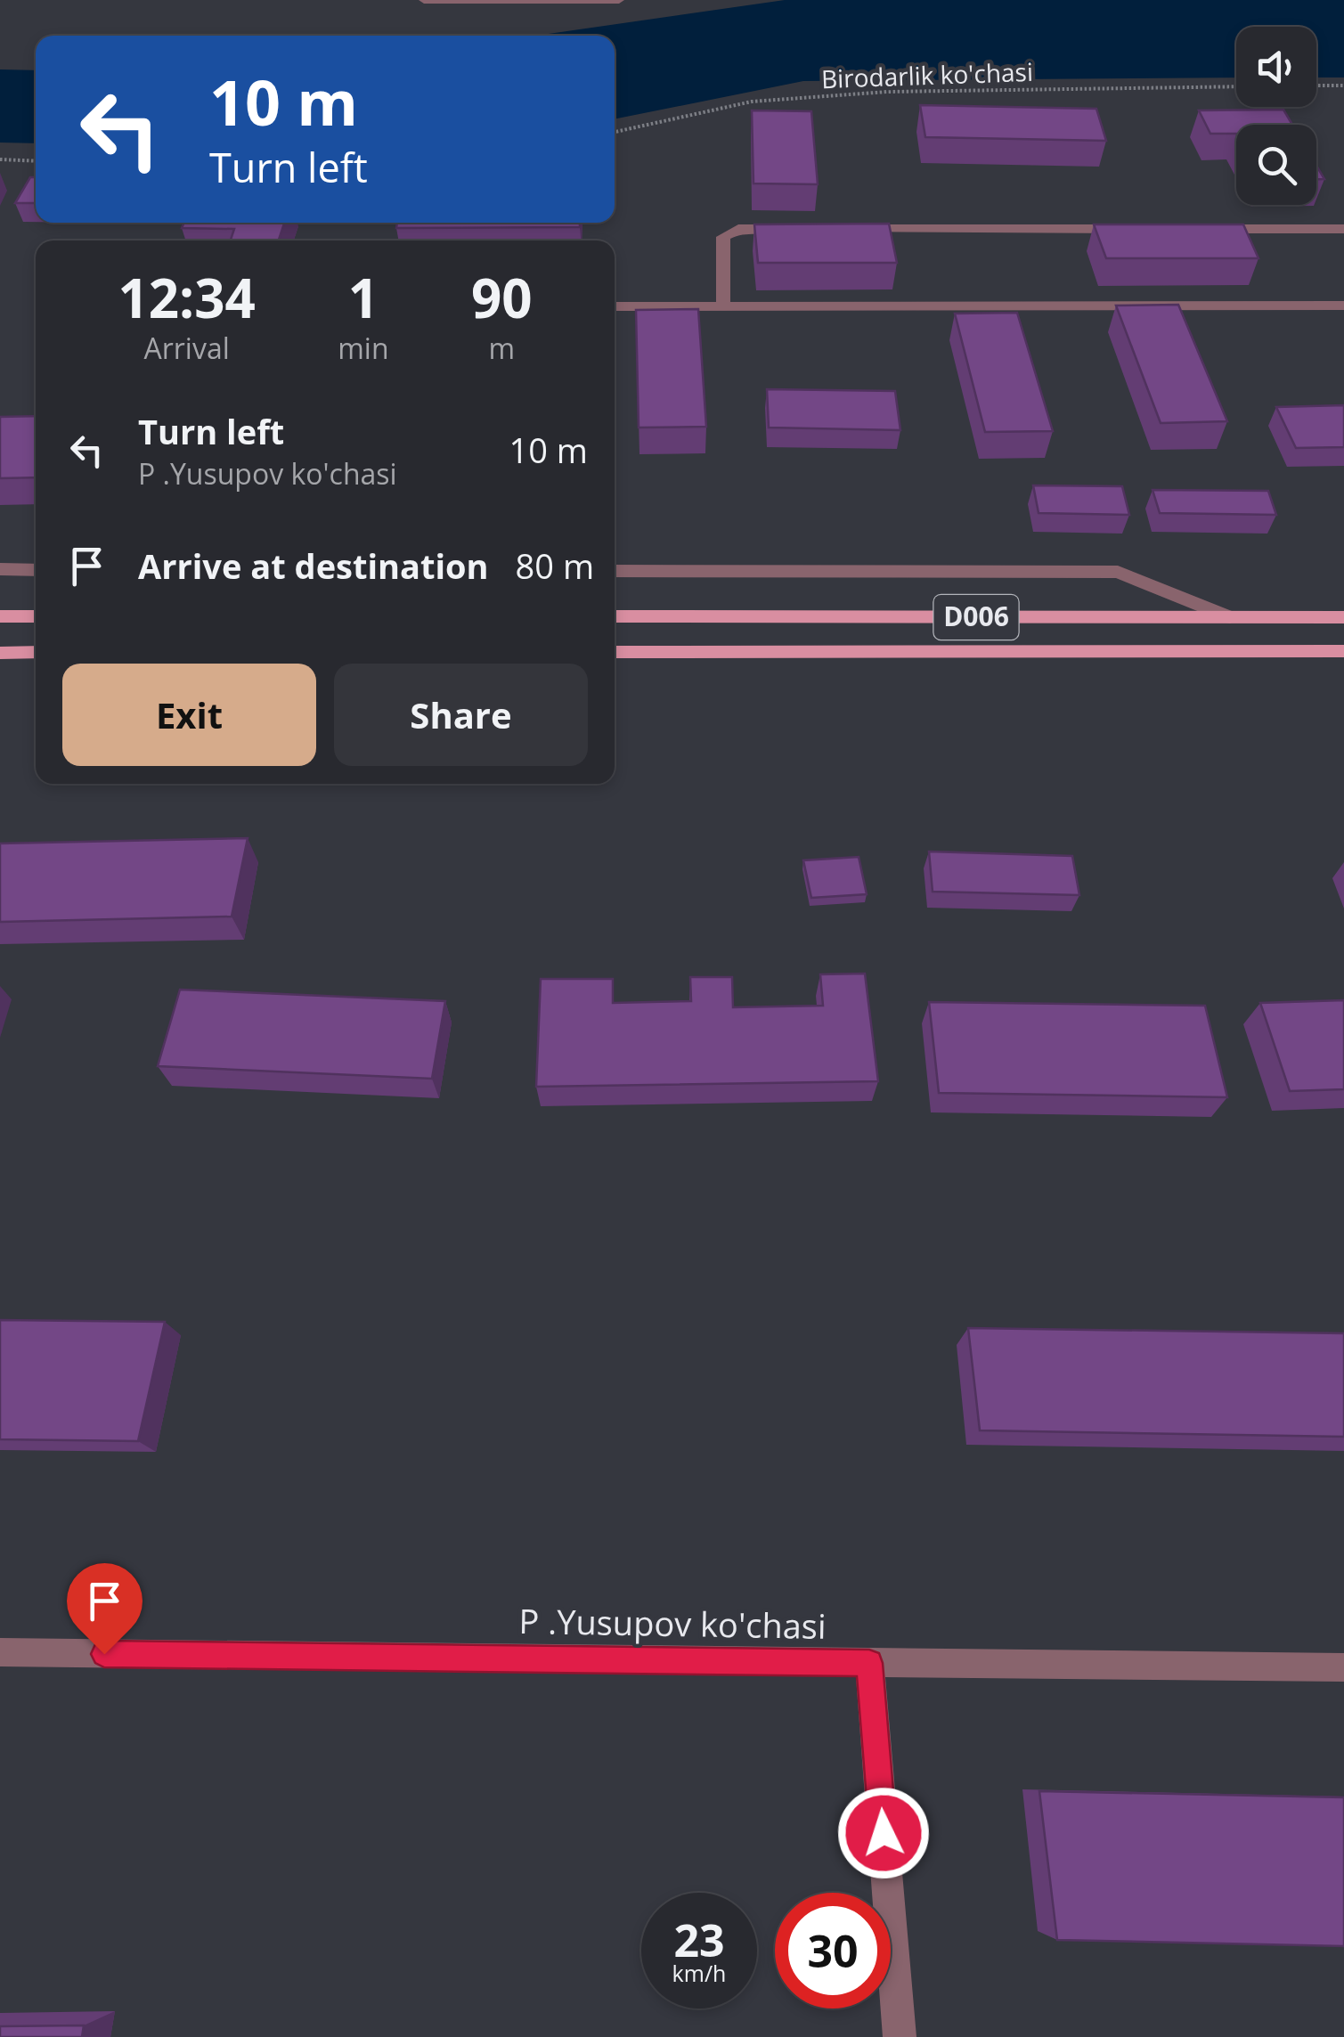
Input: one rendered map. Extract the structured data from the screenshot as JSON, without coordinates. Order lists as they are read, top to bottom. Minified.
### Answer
{"streets":{"main road":["D006"],"street":["P .Yusupov ko'chasi"],"path":["Birodarlik ko'chasi"]},"page":{"turn":["10 m","Turn left"],"eta":["12:34","Arrival","1","min","90","m"],"list":[{"name":"Turn left","note":"P .Yusupov ko'chasi","value":"10 m"},{"name":"Arrive at destination","value":"80 m"}],"buttons":["Exit","Share"],"speed":"23 km/h","limit":"30"}}
